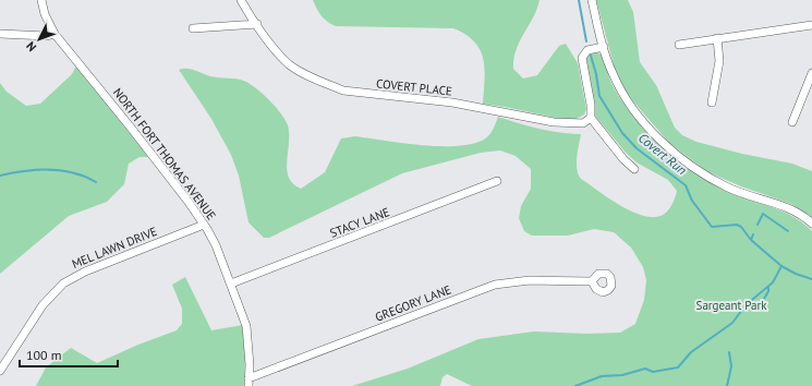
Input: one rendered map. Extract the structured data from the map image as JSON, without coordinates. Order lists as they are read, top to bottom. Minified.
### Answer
{"streets":{"street":["COVERT PLACE","NORTH FORT THOMAS AVENUE","STACY LANE","MEL LAWN DRIVE","GREGORY LANE"]},"crossings":[["NORTH FORT THOMAS AVENUE","STACY LANE"],["NORTH FORT THOMAS AVENUE","MEL LAWN DRIVE"],["NORTH FORT THOMAS AVENUE","GREGORY LANE"]],"water":["Covert Run"],"parks":["Sargeant Park"],"scale_bar":"100 m","north":"bottom left"}
